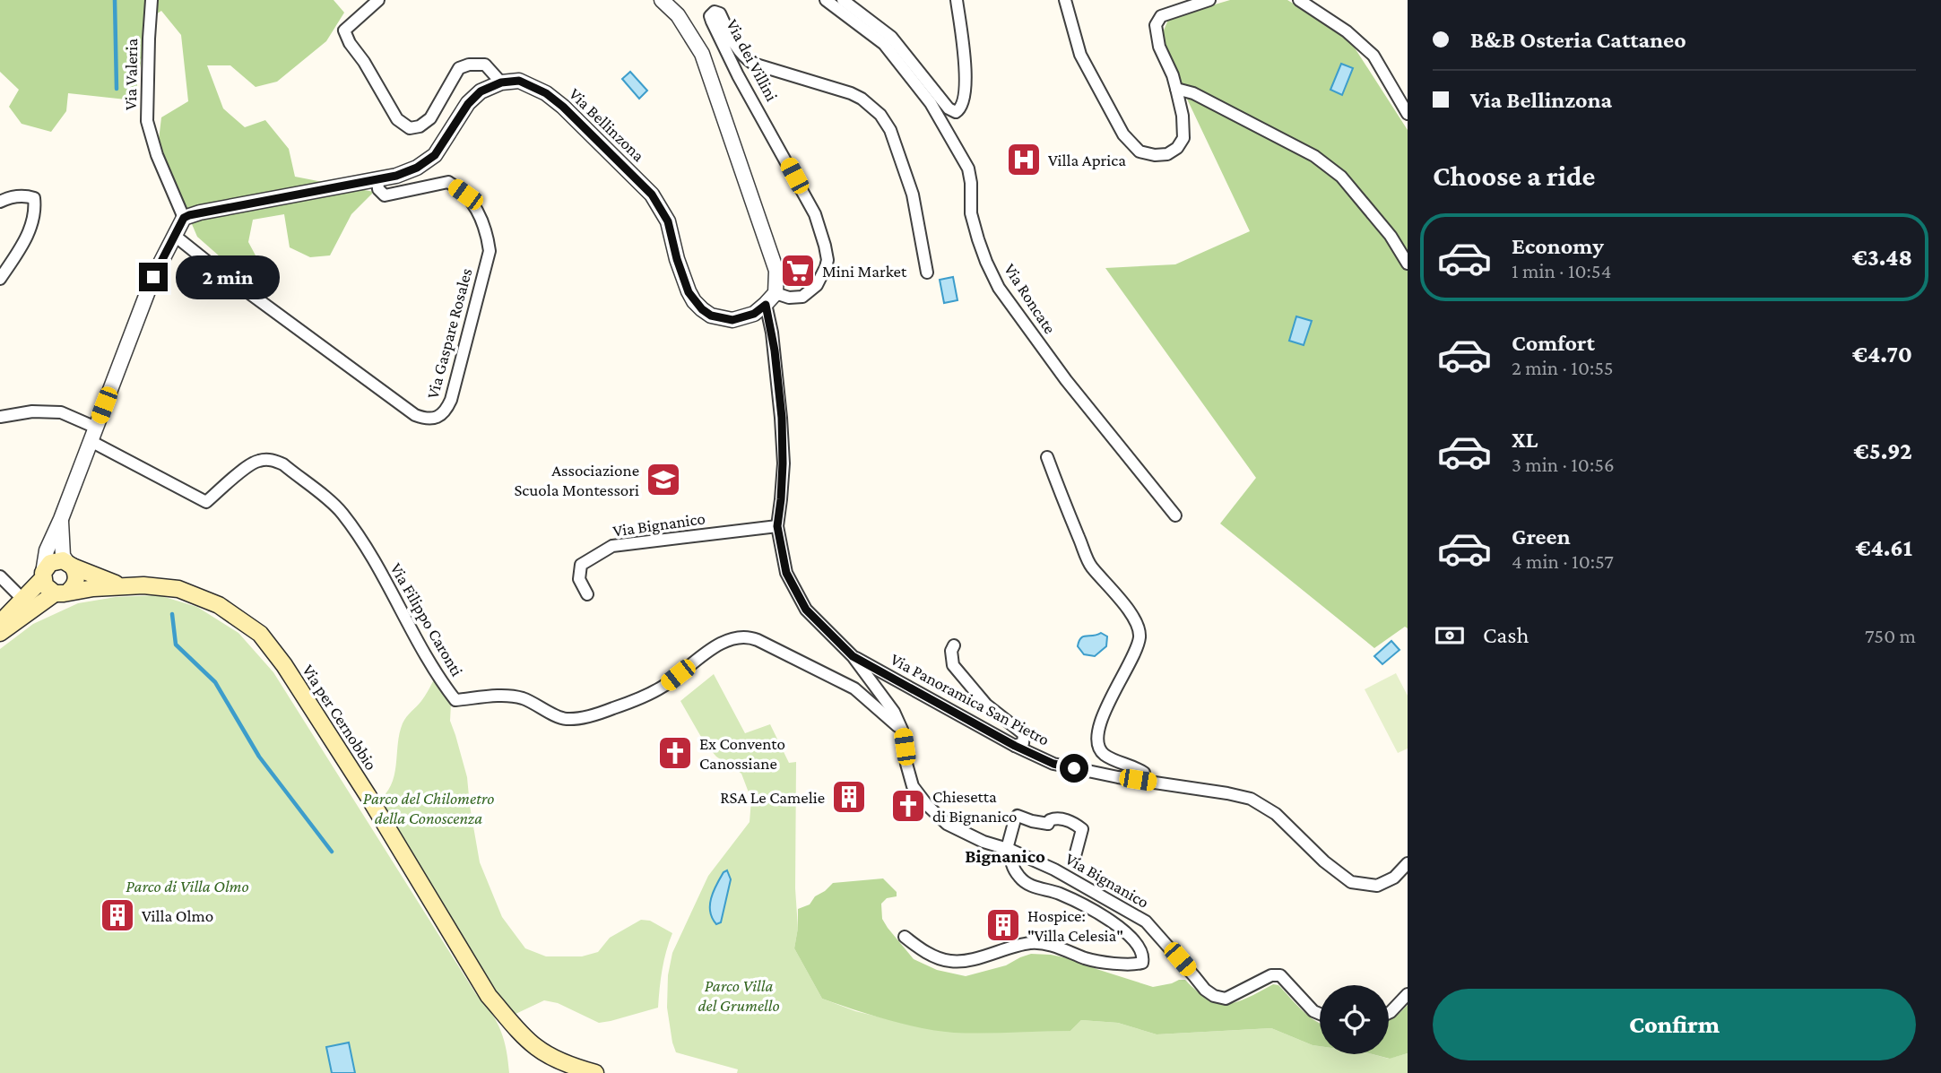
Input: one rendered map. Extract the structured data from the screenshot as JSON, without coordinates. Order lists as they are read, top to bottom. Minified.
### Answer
{"streets":{"main road":["Via per Cernobbio"],"street":["Via dei Villini","Via Valeria","Via Bellinzona","Via Roncate","Via Gaspare Rosales","Via Bignanico","Via Filippo Caronti","Via Panoramica San Pietro"]},"crossings":[["Via dei Villini","Via Bellinzona"],["Via dei Villini","Via Bignanico"],["Via Bellinzona","Via Bignanico"],["Via Bignanico","Via Filippo Caronti"],["Via Bignanico","Via Panoramica San Pietro"]],"districts":["Bignanico"],"parks":["Parco del Chilometro della Conoscenza","Parco di Villa Olmo","Parco Villa del Grumello"],"places":{"hospital":["Villa Aprica"],"supermarket":["Mini Market"],"school or university":["Associazione Scuola Montessori"],"church":["Ex Convento Canossiane","Chiesetta di Bignanico"],"building":["RSA Le Camelie","Villa Olmo","Hospice: \"Villa Celesia\""]},"page":{"banner":["B&B Osteria Cattaneo","Via Bellinzona"],"heading":"Choose a ride","list":[{"name":"Economy","note":"1 min · 10:54","value":"€3.48"},{"name":"Comfort","note":"2 min · 10:55","value":"€4.70"},{"name":"XL","note":"3 min · 10:56","value":"€5.92"},{"name":"Green","note":"4 min · 10:57","value":"€4.61"}],"bubble":"2 min","pay":["Cash","750 m"],"buttons":"Confirm"}}
